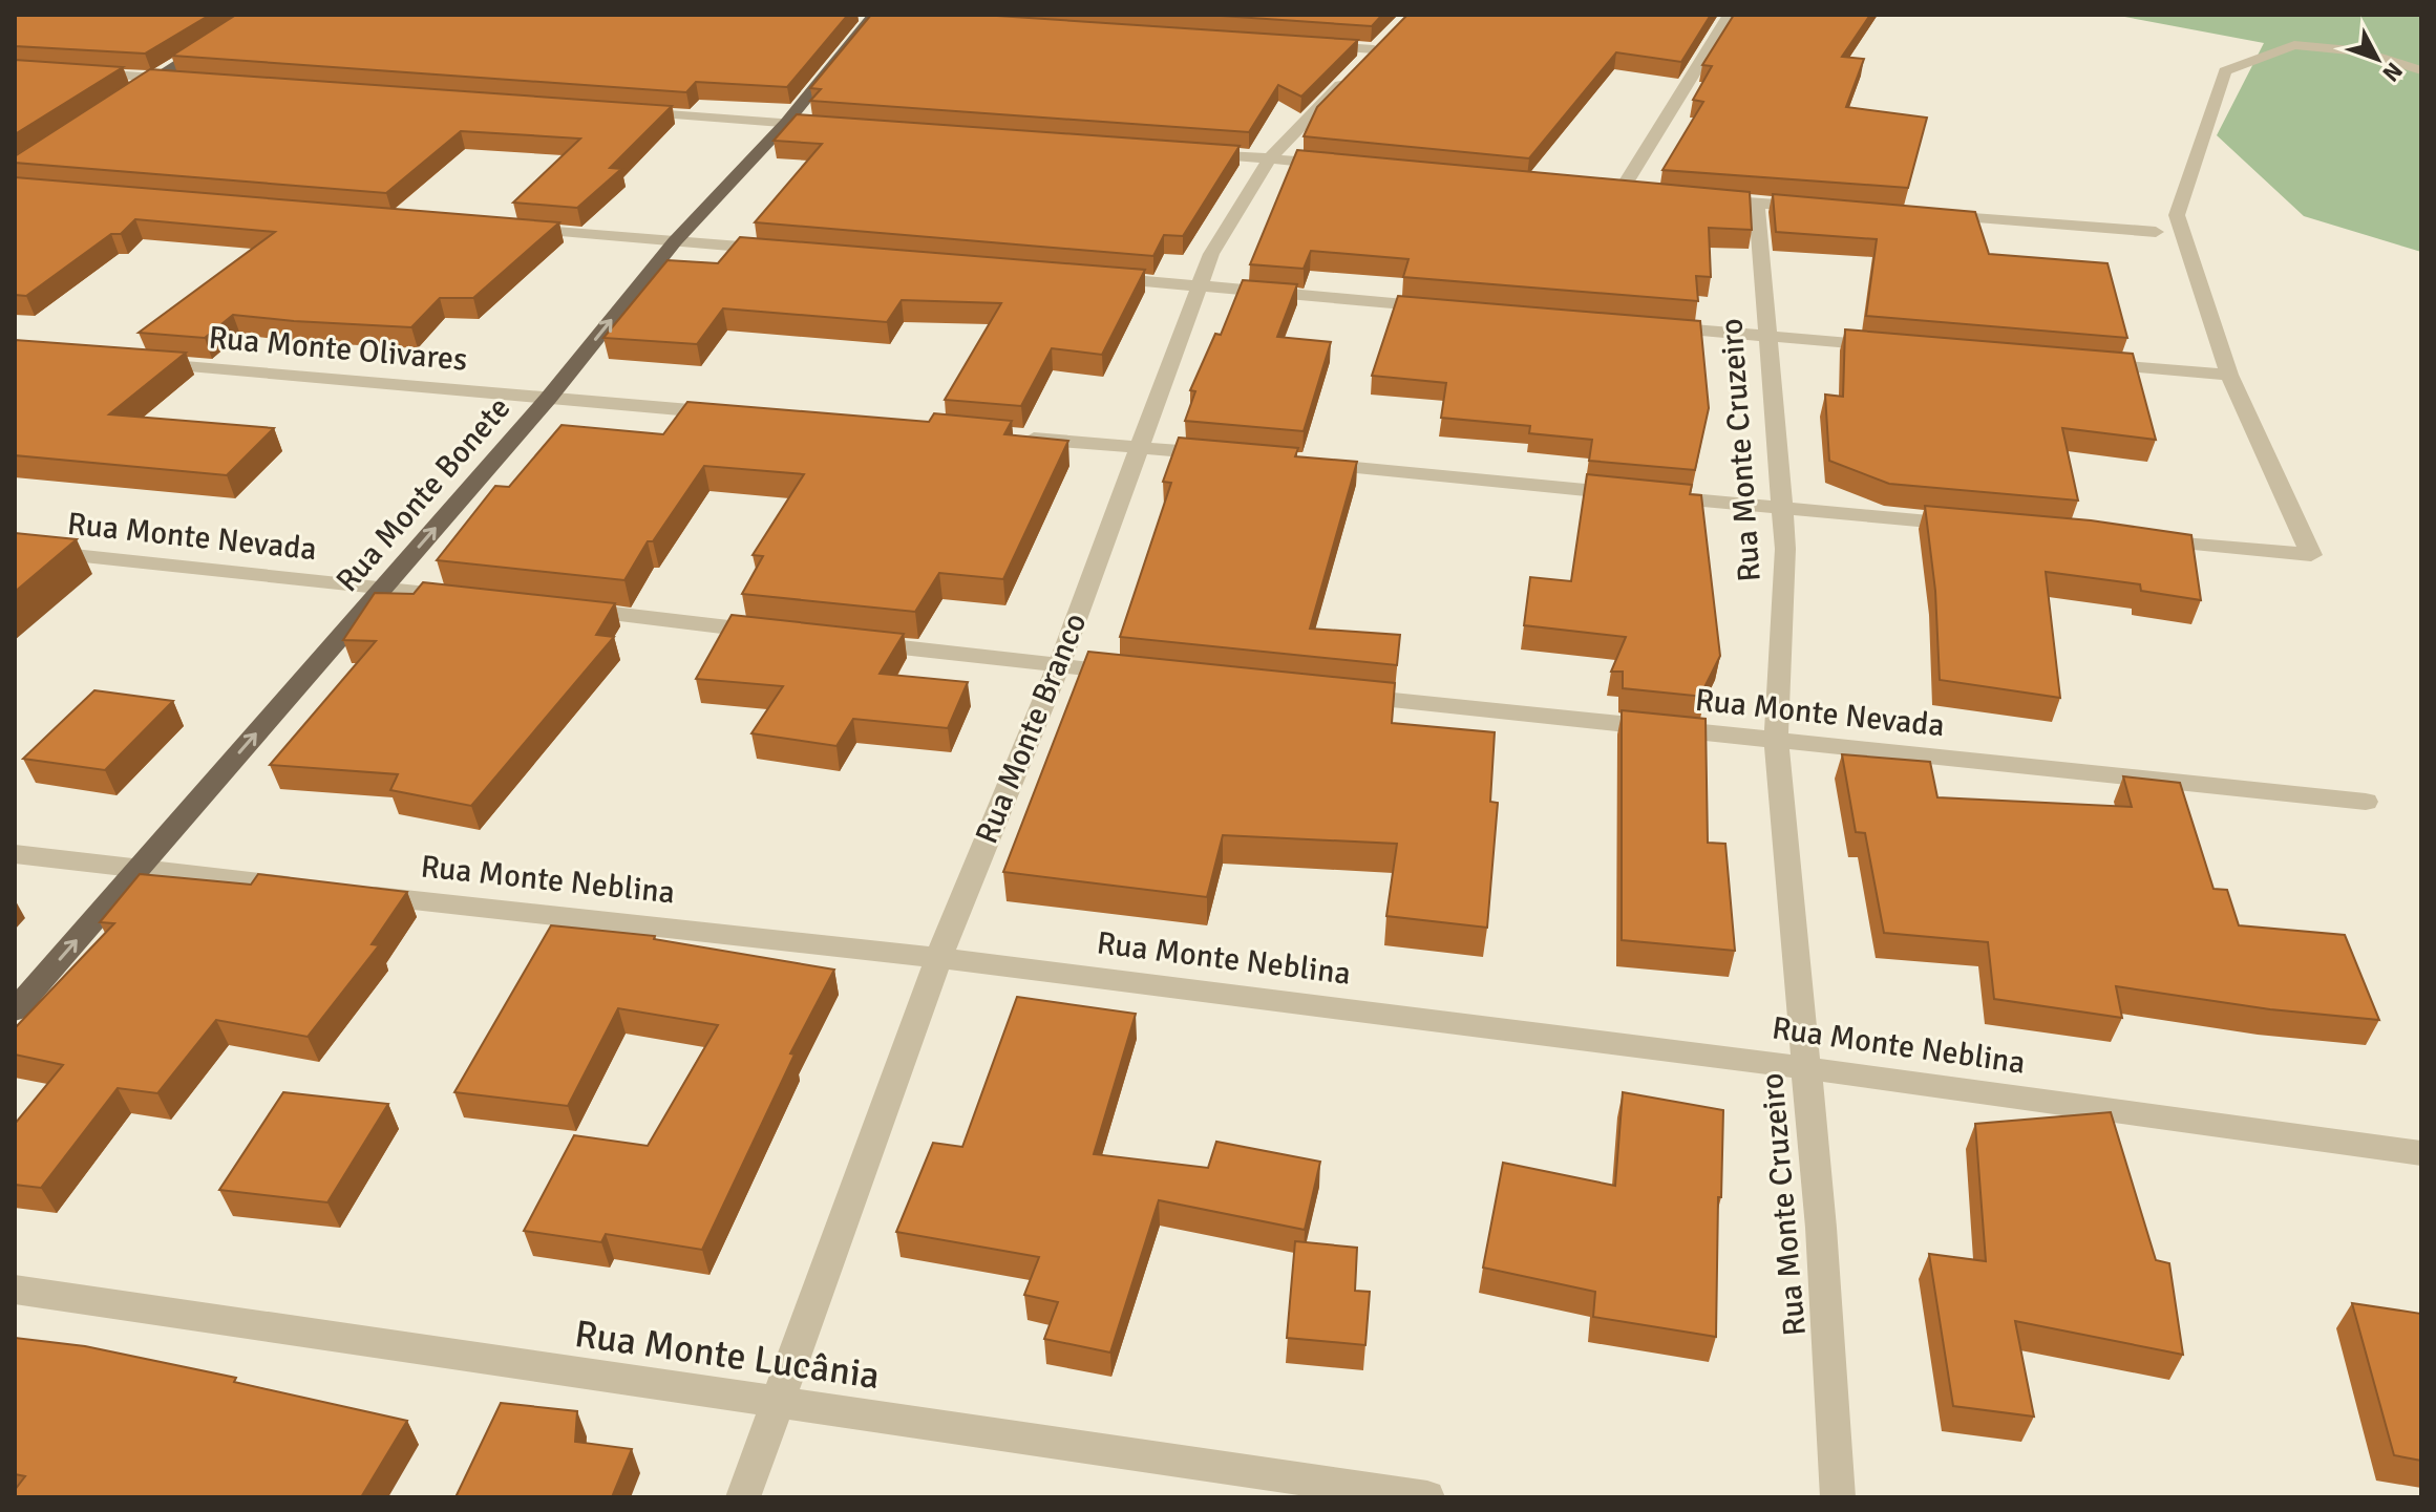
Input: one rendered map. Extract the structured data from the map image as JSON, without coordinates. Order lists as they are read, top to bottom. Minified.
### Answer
{"streets":{"main road":["Rua Monte Bonete"],"street":["Rua Monte Olivares","Rua Monte Cruzeiro","Rua Monte Nevada","Rua Monte Branco","Rua Monte Neblina","Rua Monte Lucânia"]},"crossings":[["Rua Monte Olivares","Rua Monte Bonete"],["Rua Monte Cruzeiro","Rua Monte Nevada"],["Rua Monte Cruzeiro","Rua Monte Neblina"],["Rua Monte Bonete","Rua Monte Nevada"],["Rua Monte Branco","Rua Monte Neblina"],["Rua Monte Branco","Rua Monte Lucânia"]],"one_way":["Rua Monte Bonete"],"north":"bottom right"}
